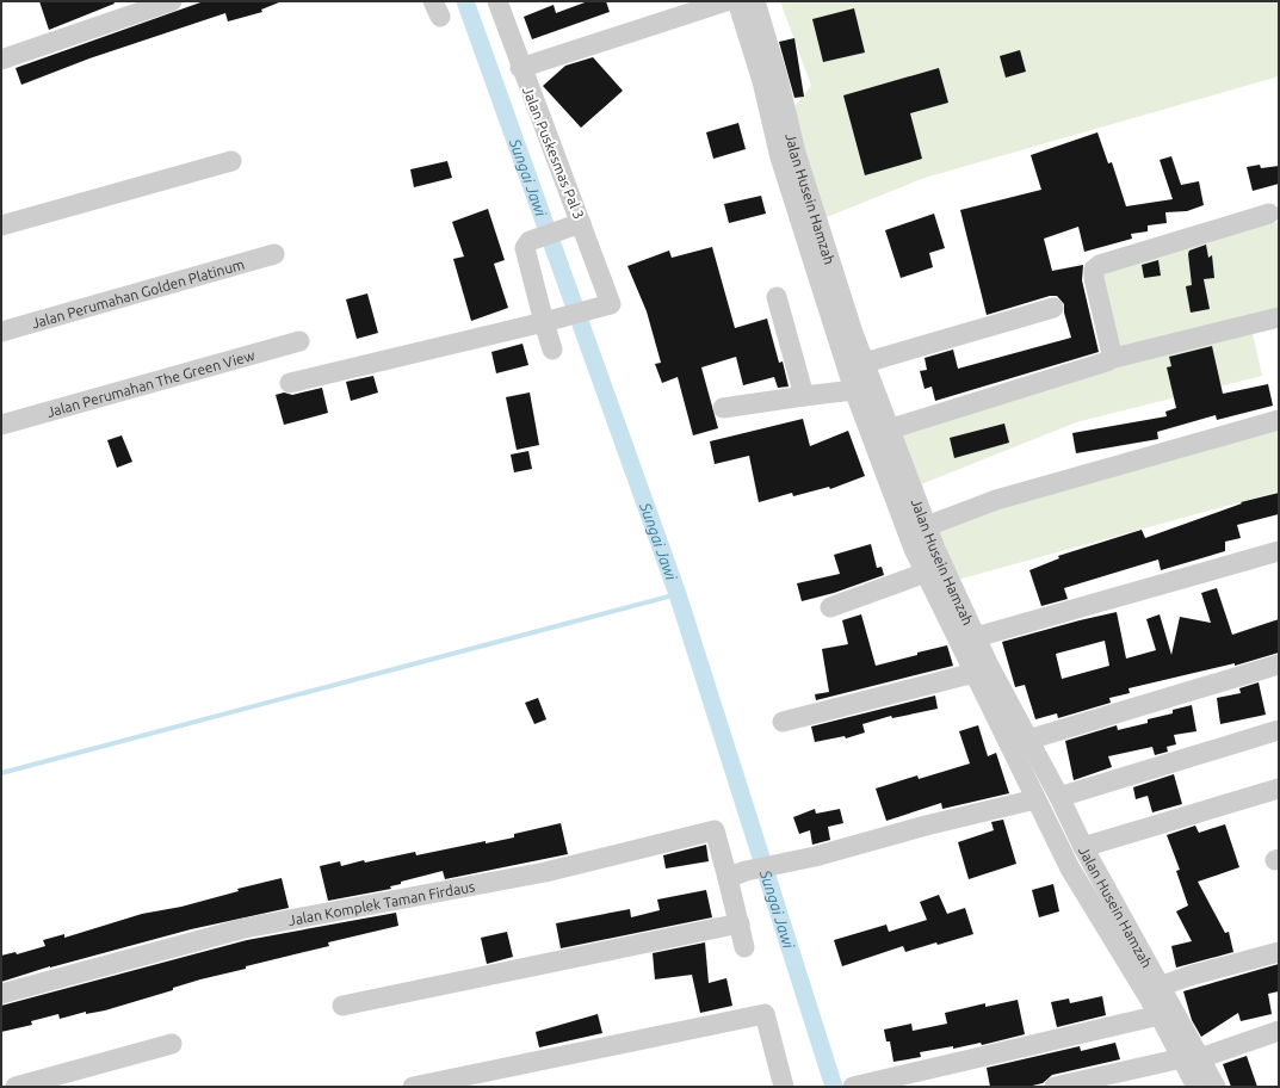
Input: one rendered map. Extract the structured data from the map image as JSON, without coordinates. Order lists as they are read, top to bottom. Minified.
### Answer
{"streets":{"street":["Jalan Puskesmas Pal 3","Jalan Husein Hamzah","Jalan Perumahan Golden Platinum","Jalan Perumahan The Green View","Jalan Komplek Taman Firdaus"]},"water":["Sungai Jawi"]}
